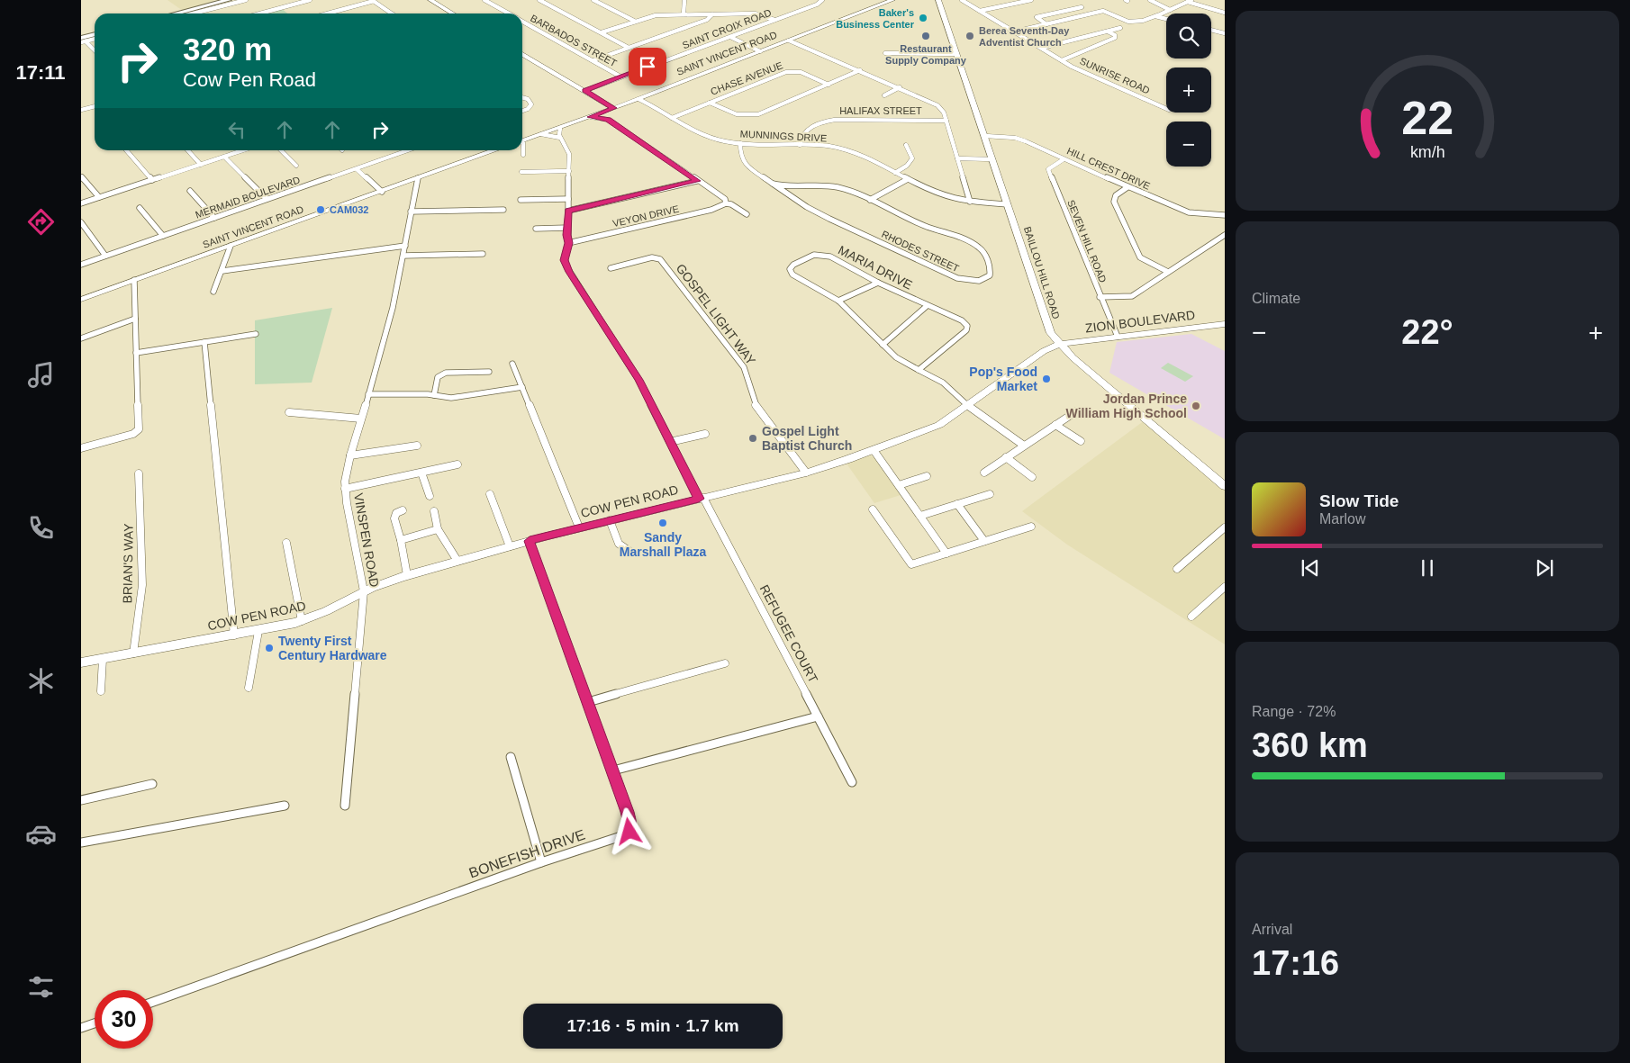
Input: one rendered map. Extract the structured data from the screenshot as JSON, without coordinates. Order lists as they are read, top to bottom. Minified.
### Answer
{"streets":{"main road":["BAILLOU HILL ROAD","ZION BOULEVARD","COW PEN ROAD"],"street":["SAINT CROIX ROAD","BARBADOS STREET","SAINT VINCENT ROAD","SUNRISE ROAD","CHASE AVENUE","HALIFAX STREET","MUNNINGS DRIVE","HILL CREST DRIVE","MERMAID BOULEVARD","VEYON DRIVE","SEVEN HILL ROAD","RHODES STREET","MARIA DRIVE","GOSPEL LIGHT WAY","VINSPEN ROAD","BRIAN'S WAY","REFUGEE COURT","BONEFISH DRIVE"]},"crossings":[["SAINT CROIX ROAD","BARBADOS STREET"],["SAINT VINCENT ROAD","MUNNINGS DRIVE"],["SAINT VINCENT ROAD","VINSPEN ROAD"],["CHASE AVENUE","MUNNINGS DRIVE"],["HALIFAX STREET","MUNNINGS DRIVE"],["MUNNINGS DRIVE","RHODES STREET"],["MUNNINGS DRIVE","BAILLOU HILL ROAD"],["HILL CREST DRIVE","SEVEN HILL ROAD"],["HILL CREST DRIVE","BAILLOU HILL ROAD"],["VEYON DRIVE","REFUGEE COURT"],["SEVEN HILL ROAD","ZION BOULEVARD"],["MARIA DRIVE","COW PEN ROAD"],["BAILLOU HILL ROAD","ZION BOULEVARD"],["BAILLOU HILL ROAD","COW PEN ROAD"],["GOSPEL LIGHT WAY","COW PEN ROAD"],["ZION BOULEVARD","COW PEN ROAD"],["COW PEN ROAD","VINSPEN ROAD"],["COW PEN ROAD","BRIAN'S WAY"],["COW PEN ROAD","REFUGEE COURT"],["COW PEN ROAD","BONEFISH DRIVE"]],"places":["Baker's Business Center","Restaurant Supply Company","Berea Seventh-Day Adventist Church","CAM032","Pop's Food Market","Jordan Prince William High School","Gospel Light Baptist Church","Sandy Marshall Plaza","Twenty First Century Hardware"],"page":{"tabs":"17:11","map_buttons":["+","−"],"turn":["320 m","Cow Pen Road"],"tile":["Climate",["Range · 72%","360 km"],["Arrival","17:16"]],"heat":["−","22°","+"],"song":["Slow Tide","Marlow"],"limit":"30","trip":"17:16 · 5 min · 1.7 km","gauge":["22","km/h"]}}
